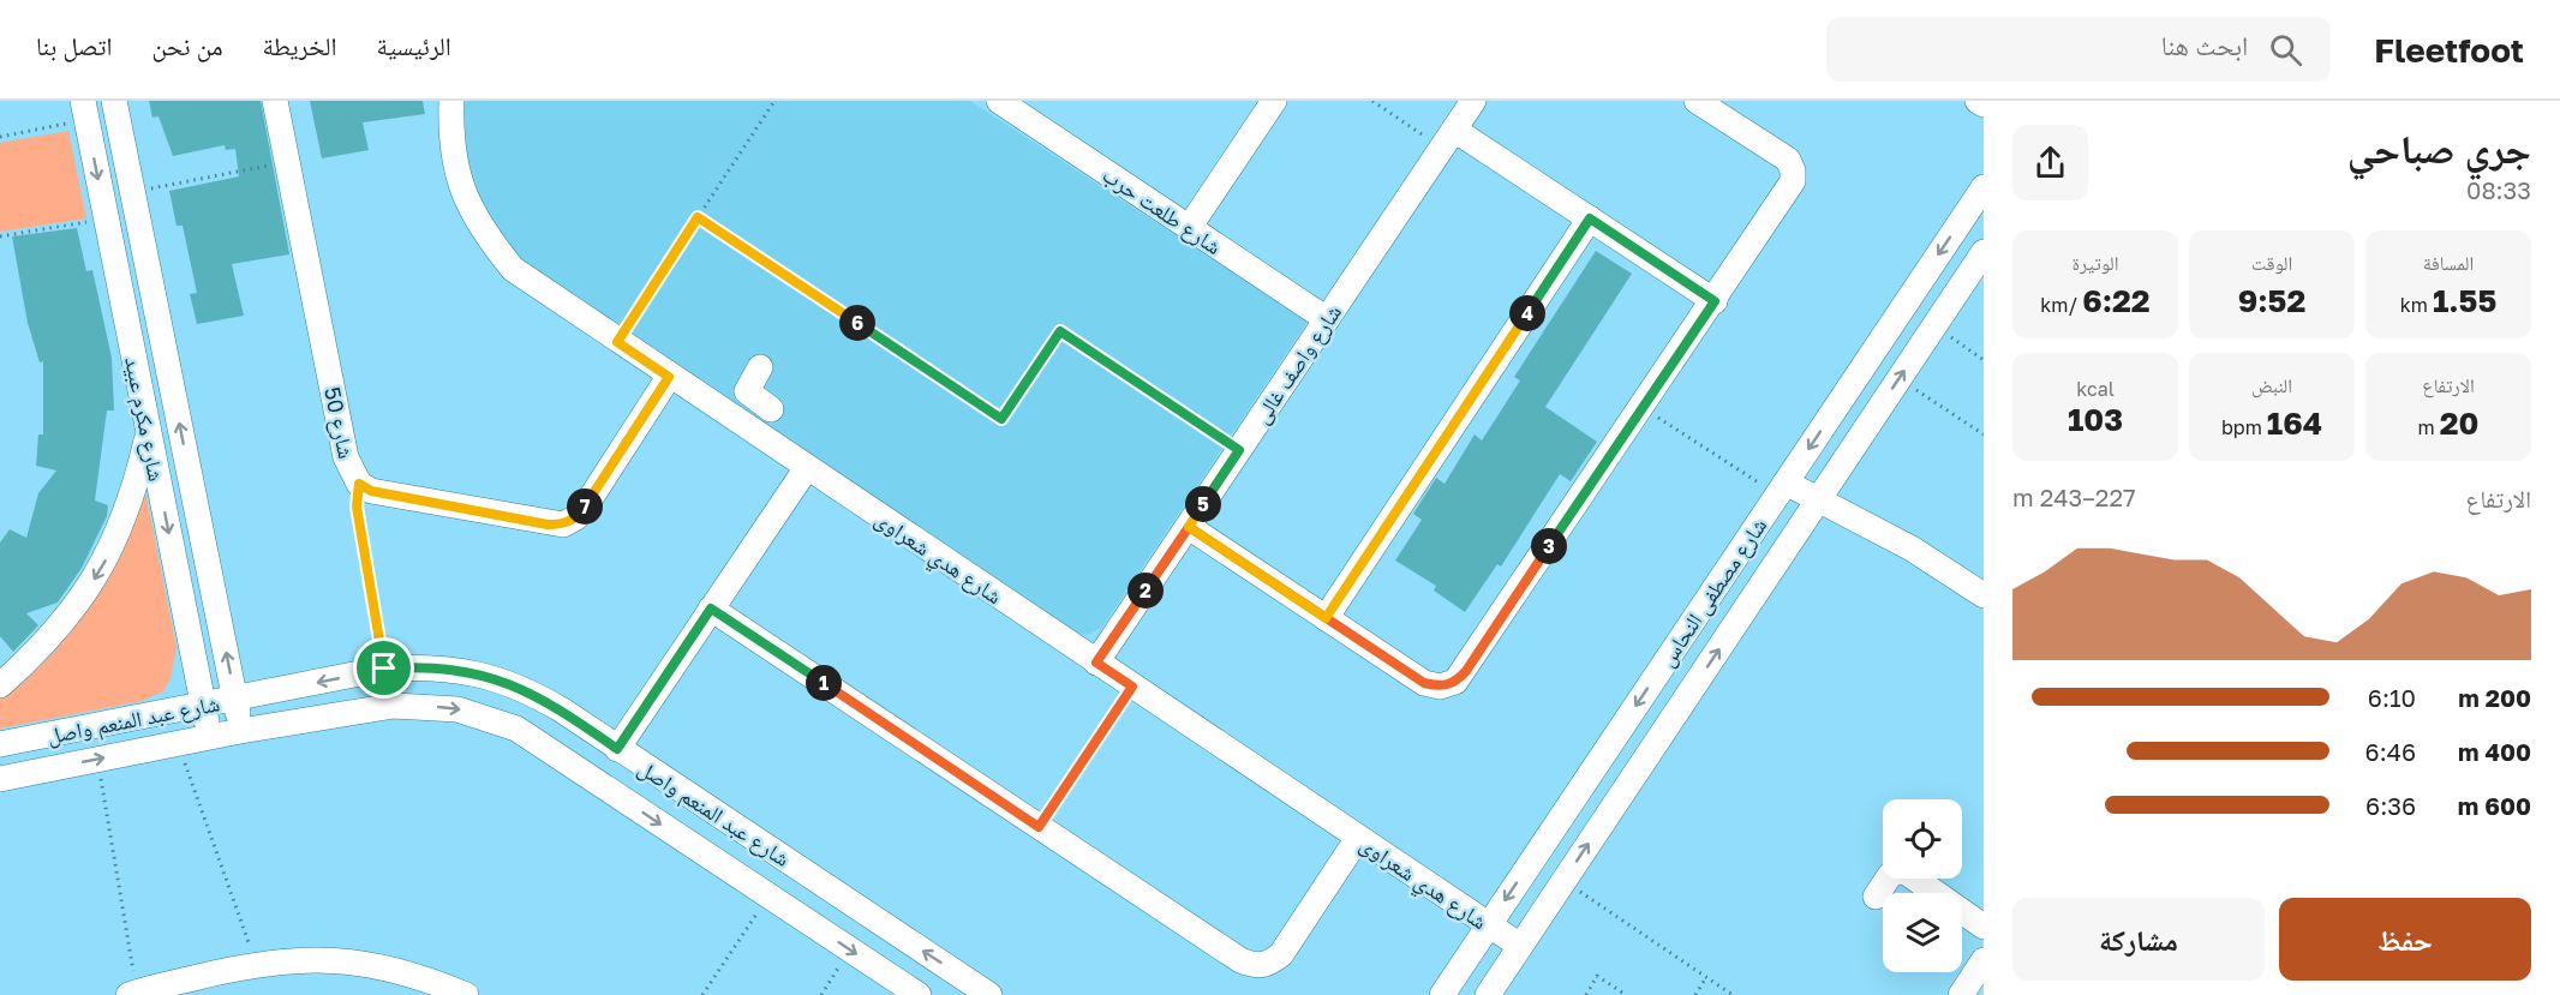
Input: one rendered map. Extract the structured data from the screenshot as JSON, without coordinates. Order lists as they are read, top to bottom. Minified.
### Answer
{"streets":{"street":["شارع طلعت حرب","شارع واصف غالى","شارع مكرم عبيد","شارع 50","شارع هدي شعراوى","شارع مصطفى النحاس","شارع عبد المنعم واصل"]},"crossings":[["شارع طلعت حرب","شارع واصف غالى"],["شارع واصف غالى","شارع هدي شعراوى"],["شارع مكرم عبيد","شارع عبد المنعم واصل"],["شارع 50","شارع هدي شعراوى"],["شارع هدي شعراوى","شارع مصطفى النحاس"]],"page":{"header":"Fleetfoot","search":"ابحث هنا","nav":["الرئيسية","الخريطة","من نحن","اتصل بنا"],"heading":["جري صباحي","08:33"],"stats":[["المسافة","1.55 km"],["الوقت","9:52"],["الوتيرة","6:22 /km"],["الارتفاع","20 m"],["النبض","164 bpm"],["kcal","103"]],"pins":["4","6","5","7","3","2","1"],"chart":["الارتفاع","227–243 m"],"list":[{"name":"200 m","note":"6:10"},{"name":"400 m","note":"6:46"},{"name":"600 m","note":"6:36"}],"buttons":["حفظ","مشاركة"]}}
